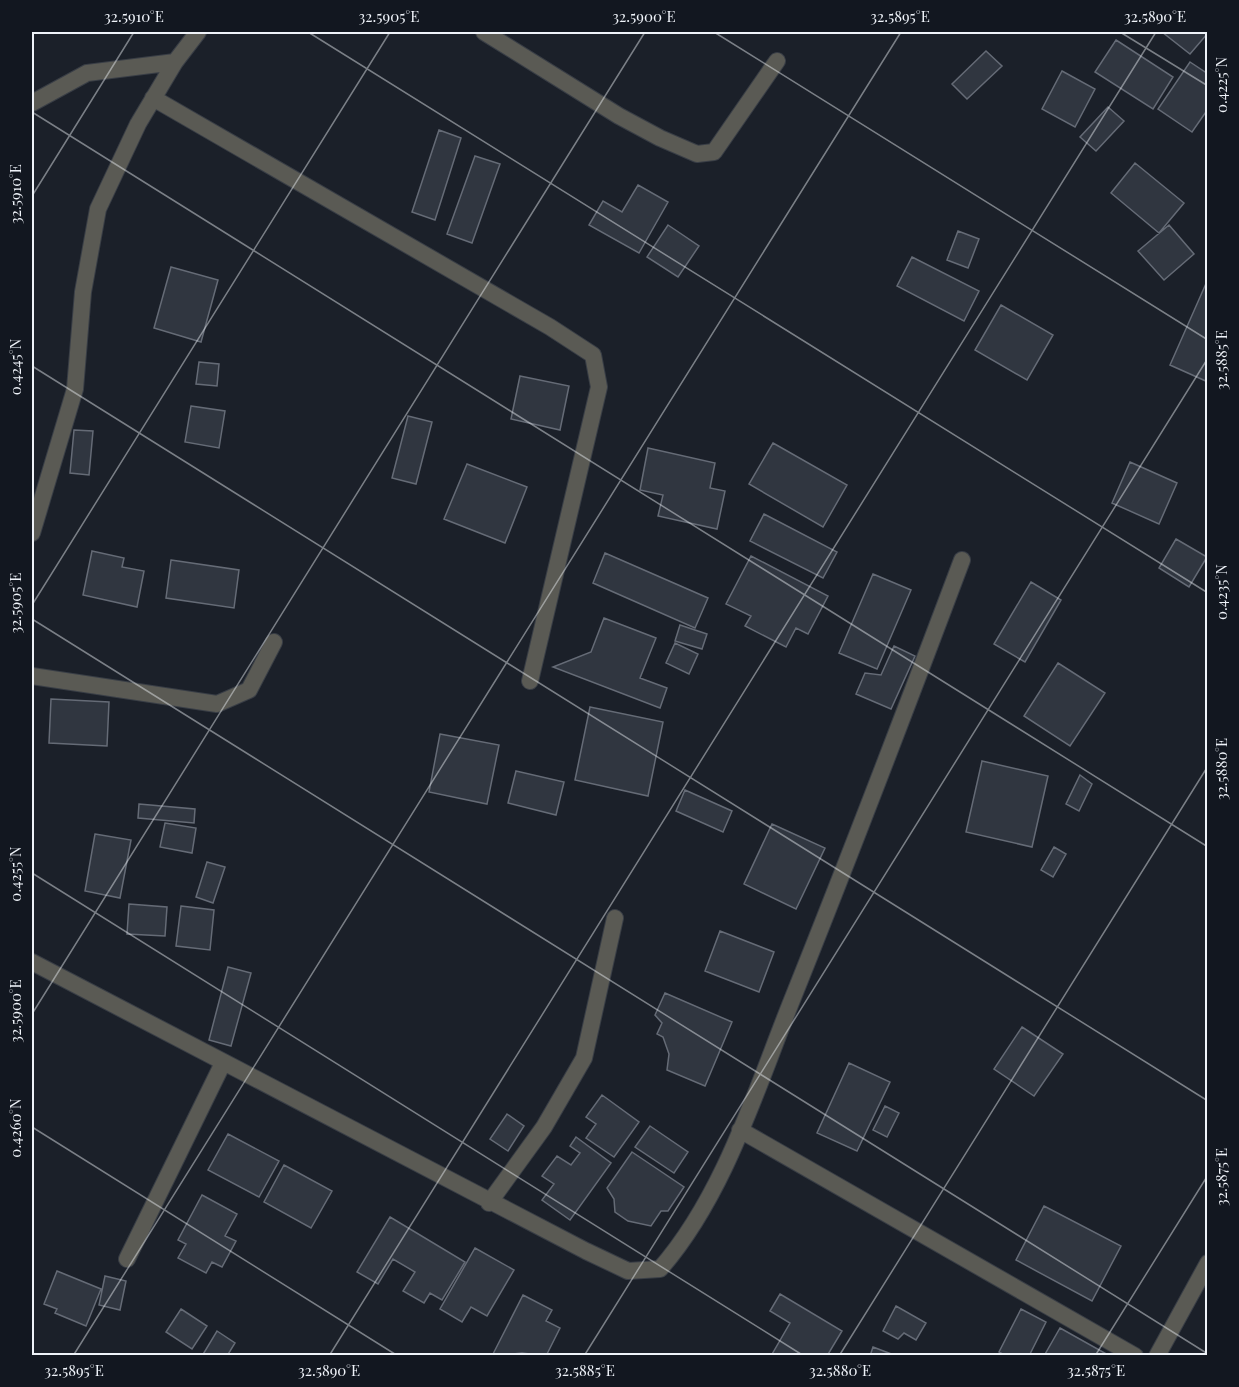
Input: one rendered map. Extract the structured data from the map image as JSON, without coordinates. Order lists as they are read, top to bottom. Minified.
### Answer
{"coordinates":["32.5910°E","32.5905°E","32.5900°E","32.5895°E","32.5890°E","0.4225°N","32.5885°E","0.4245°N","0.4235°N","32.5880°E","0.4255°N","0.4260°N","32.5875°E"]}
